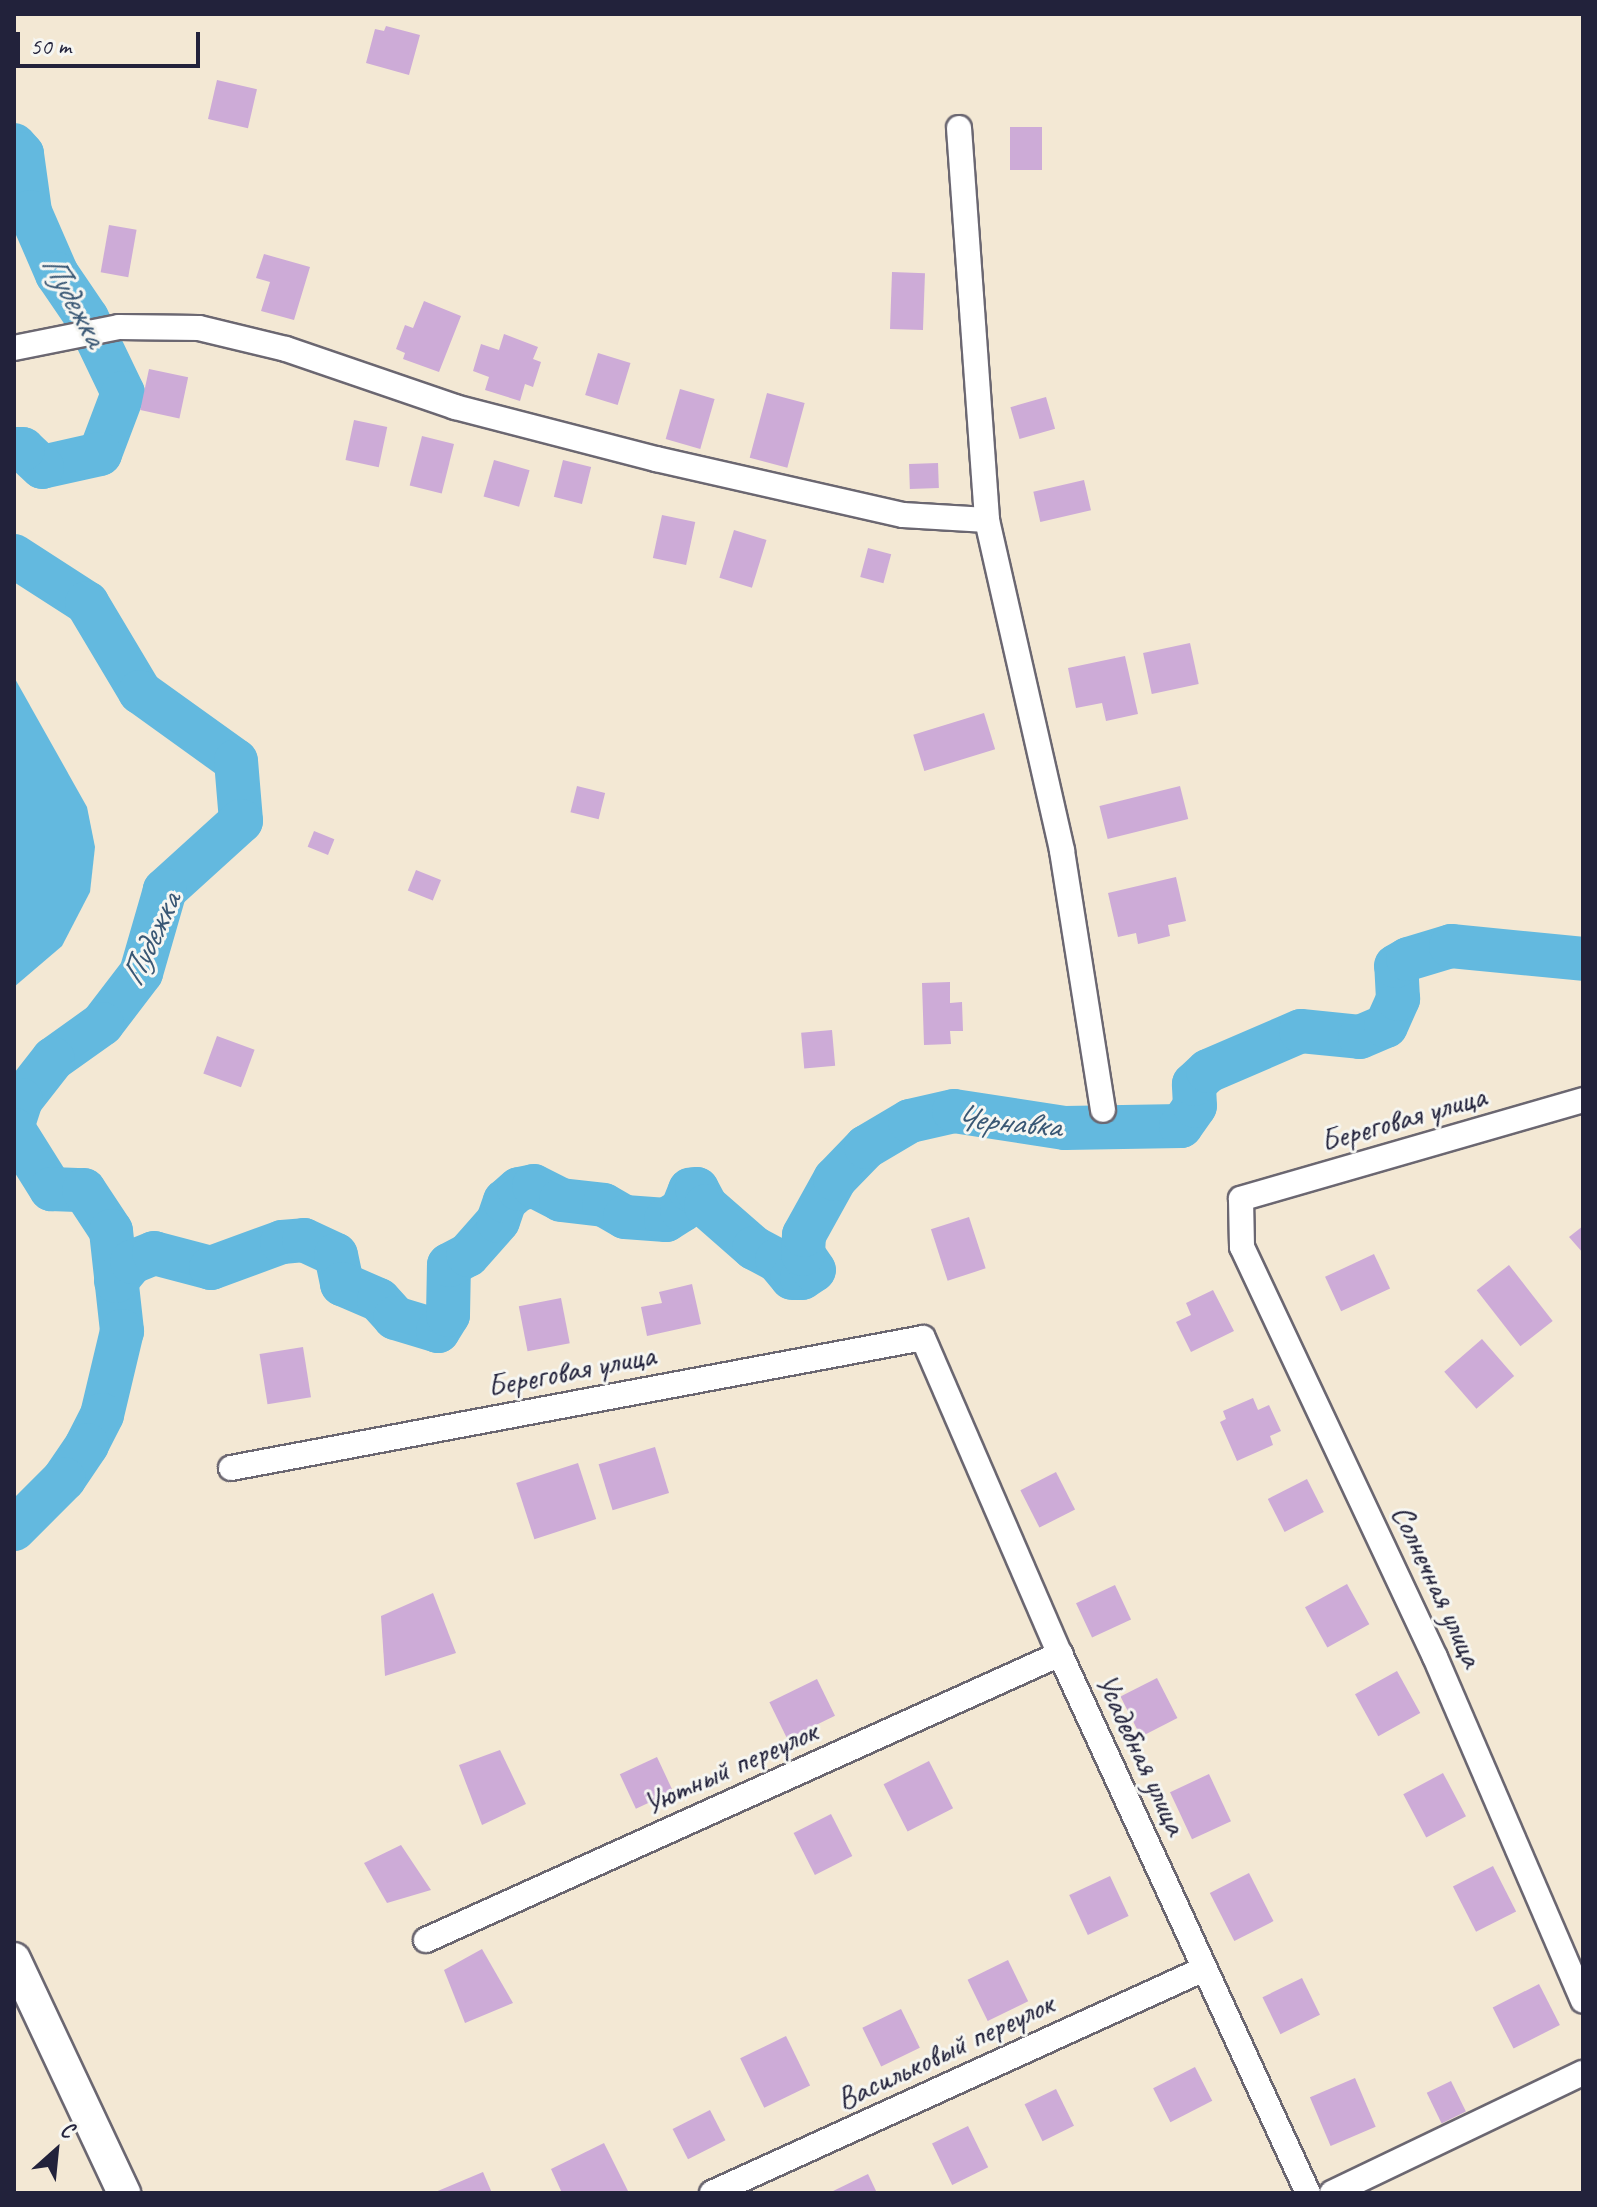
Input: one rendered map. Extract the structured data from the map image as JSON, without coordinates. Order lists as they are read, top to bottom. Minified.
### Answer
{"streets":{"street":["Береговая улица","Солнечная улица","Усадебная улица","Уютный переулок","Васильковый переулок"]},"crossings":[["Береговая улица","Солнечная улица"],["Береговая улица","Усадебная улица"],["Усадебная улица","Уютный переулок"],["Усадебная улица","Васильковый переулок"]],"water":["Пудежка","Чернавка"],"scale_bar":"50 m","north":"top right"}
